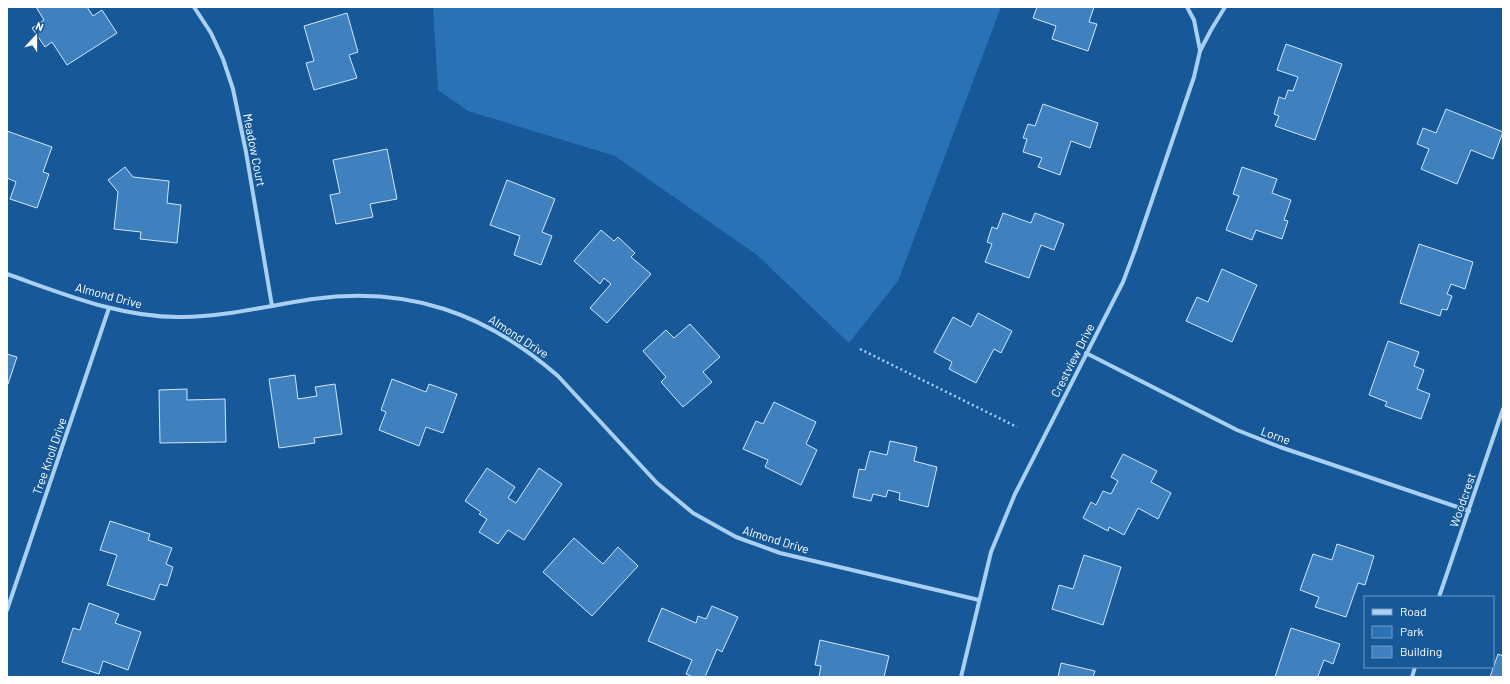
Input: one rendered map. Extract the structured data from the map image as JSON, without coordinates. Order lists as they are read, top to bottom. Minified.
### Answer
{"streets":{"street":["Meadow Court","Almond Drive","Crestview Drive","Lorne","Tree Knoll Drive","Woodcrest"]},"crossings":[["Meadow Court","Almond Drive"],["Almond Drive","Crestview Drive"],["Almond Drive","Tree Knoll Drive"],["Crestview Drive","Lorne"],["Lorne","Woodcrest"]],"legend":["Road","Park","Building"],"north":"top"}
